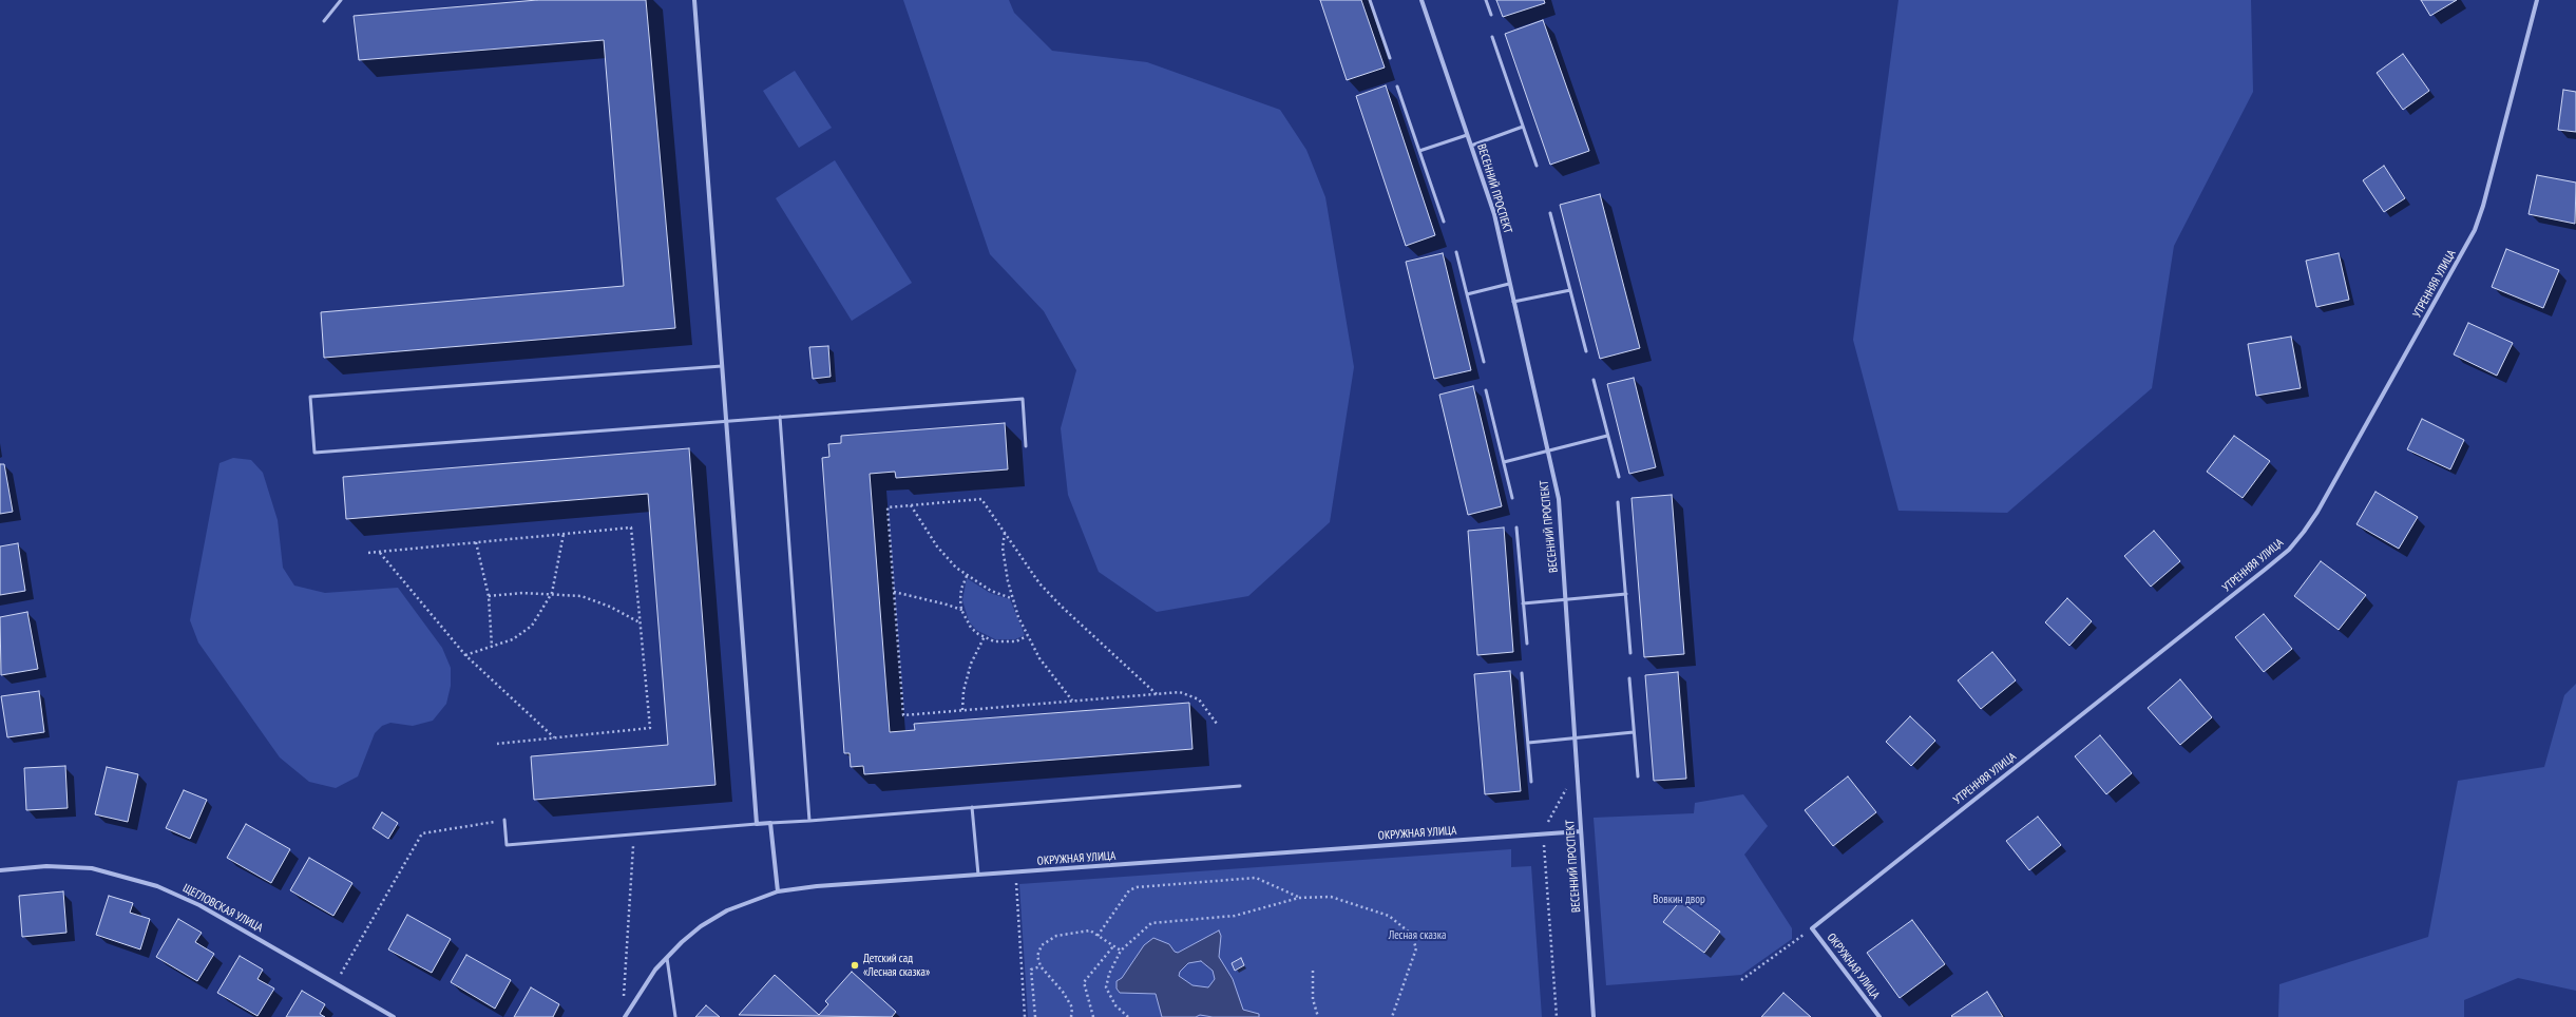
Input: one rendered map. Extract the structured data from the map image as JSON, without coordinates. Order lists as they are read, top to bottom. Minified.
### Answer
{"streets":{"street":["ВЕСЕННИЙ ПРОСПЕКТ","УТРЕННЯЯ УЛИЦА","ОКРУЖНАЯ УЛИЦА","ЩЕГЛОВСКАЯ УЛИЦА"]},"crossings":[["ВЕСЕННИЙ ПРОСПЕКТ","ОКРУЖНАЯ УЛИЦА"],["УТРЕННЯЯ УЛИЦА","ОКРУЖНАЯ УЛИЦА"]],"parks":["Вовкин двор","Лесная сказка"],"places":["Детский сад «Лесная сказка»"]}
